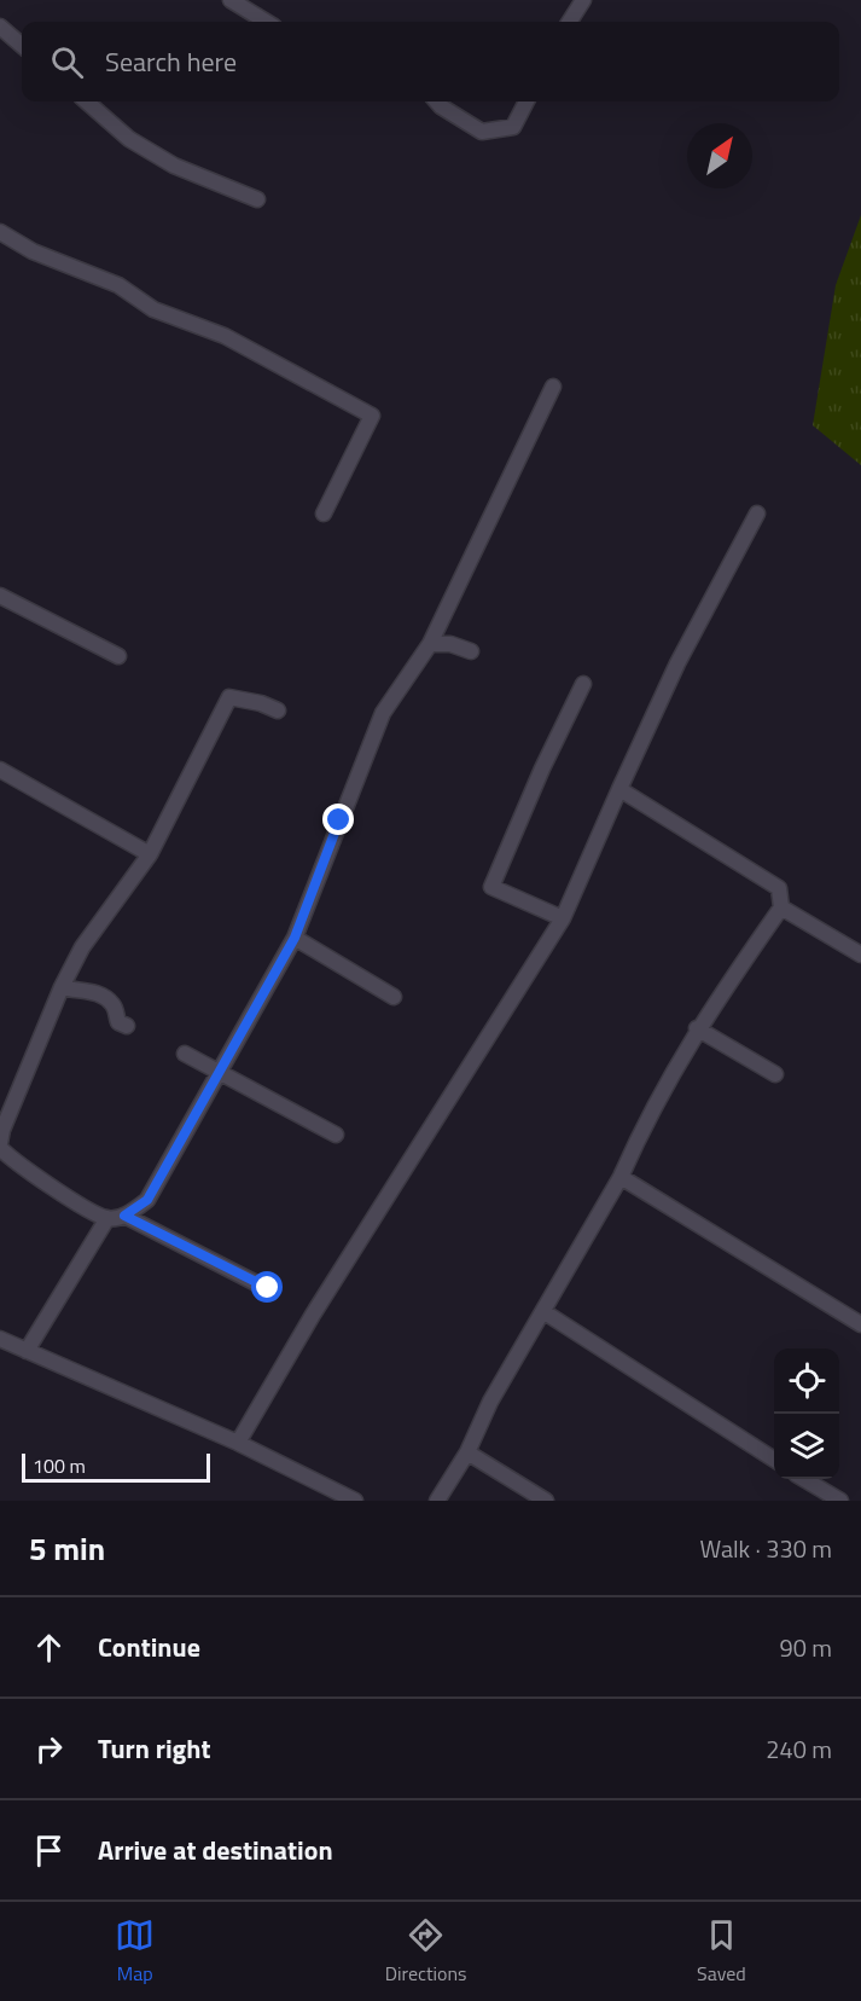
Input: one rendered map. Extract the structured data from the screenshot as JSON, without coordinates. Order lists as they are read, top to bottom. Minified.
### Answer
{"scale_bar":"100 m","north":"top right","page":{"search":"Search here","scale":"100 m","heading":["5 min","Walk · 330 m"],"list":[["Continue","90 m"],["Turn right","240 m"],"Arrive at destination"],"nav":["Map","Directions","Saved"]}}
